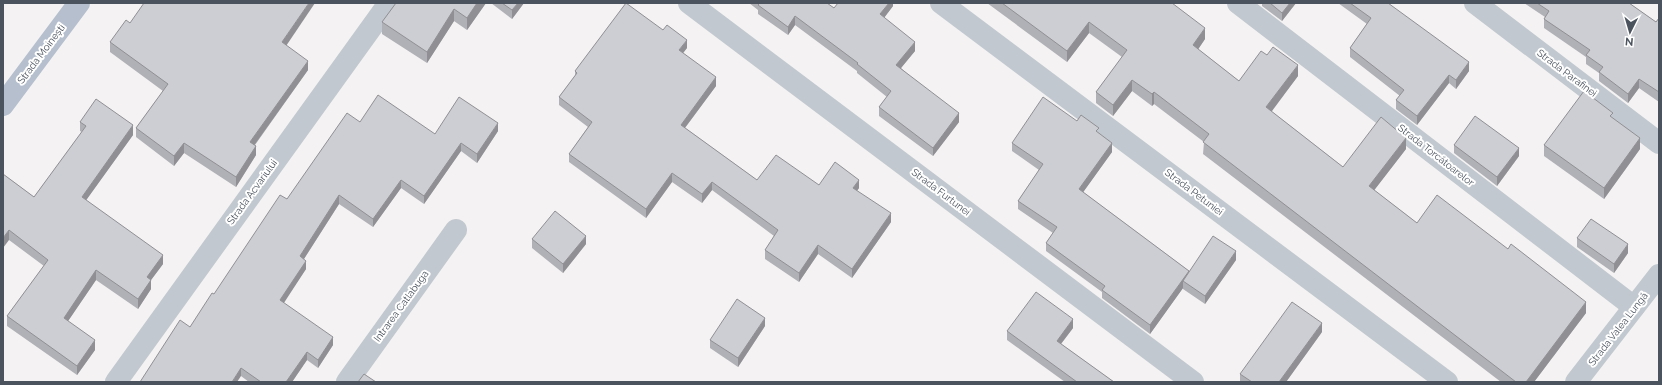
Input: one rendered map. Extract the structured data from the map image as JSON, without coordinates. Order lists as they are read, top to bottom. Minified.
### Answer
{"streets":{"main road":["Strada Moinești"],"street":["Strada Parafinei","Strada Torcătoarelor","Strada Acvariului","Strada Furtunei","Strada Petuniei","Intrarea Catlabuga","Strada Valea Lungă"]},"crossings":[["Strada Torcătoarelor","Strada Valea Lungă"]],"north":"bottom"}
